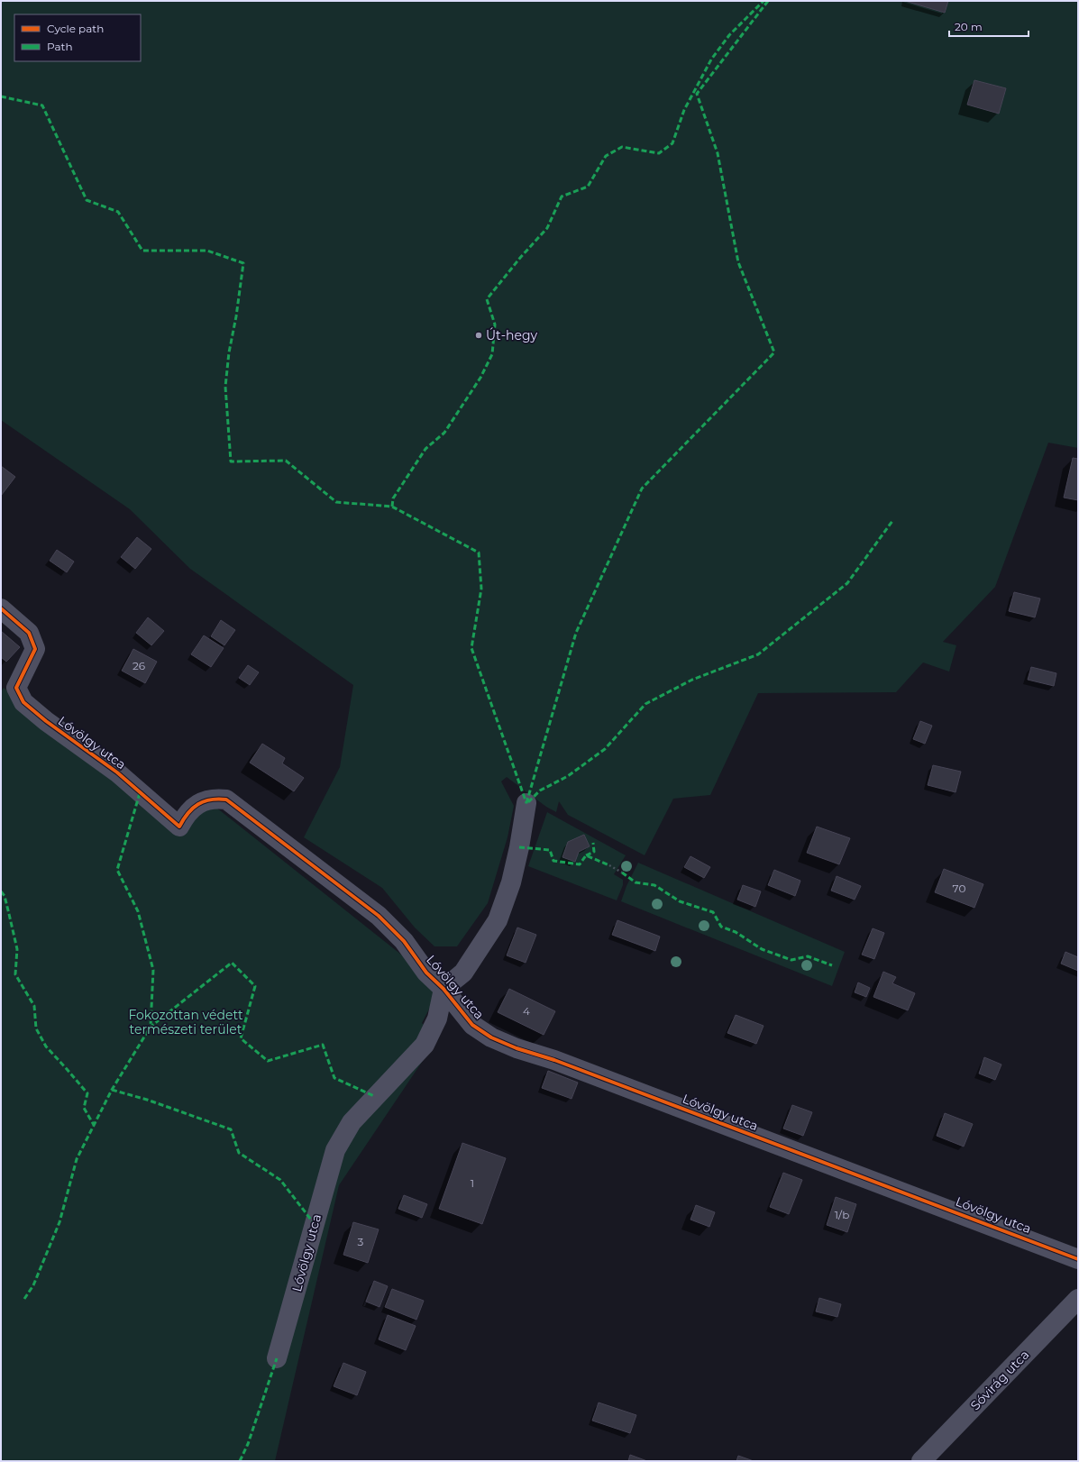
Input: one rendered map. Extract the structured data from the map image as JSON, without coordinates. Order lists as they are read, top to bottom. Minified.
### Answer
{"streets":{"street":["Lóvölgy utca","Sóvirág utca"]},"parks":["Fokozottan védett természeti terület"],"places":["Út-hegy"],"house_numbers":["26","70","4","1","1/b","3"],"legend":["Cycle path","Path"],"scale_bar":"20 m"}
